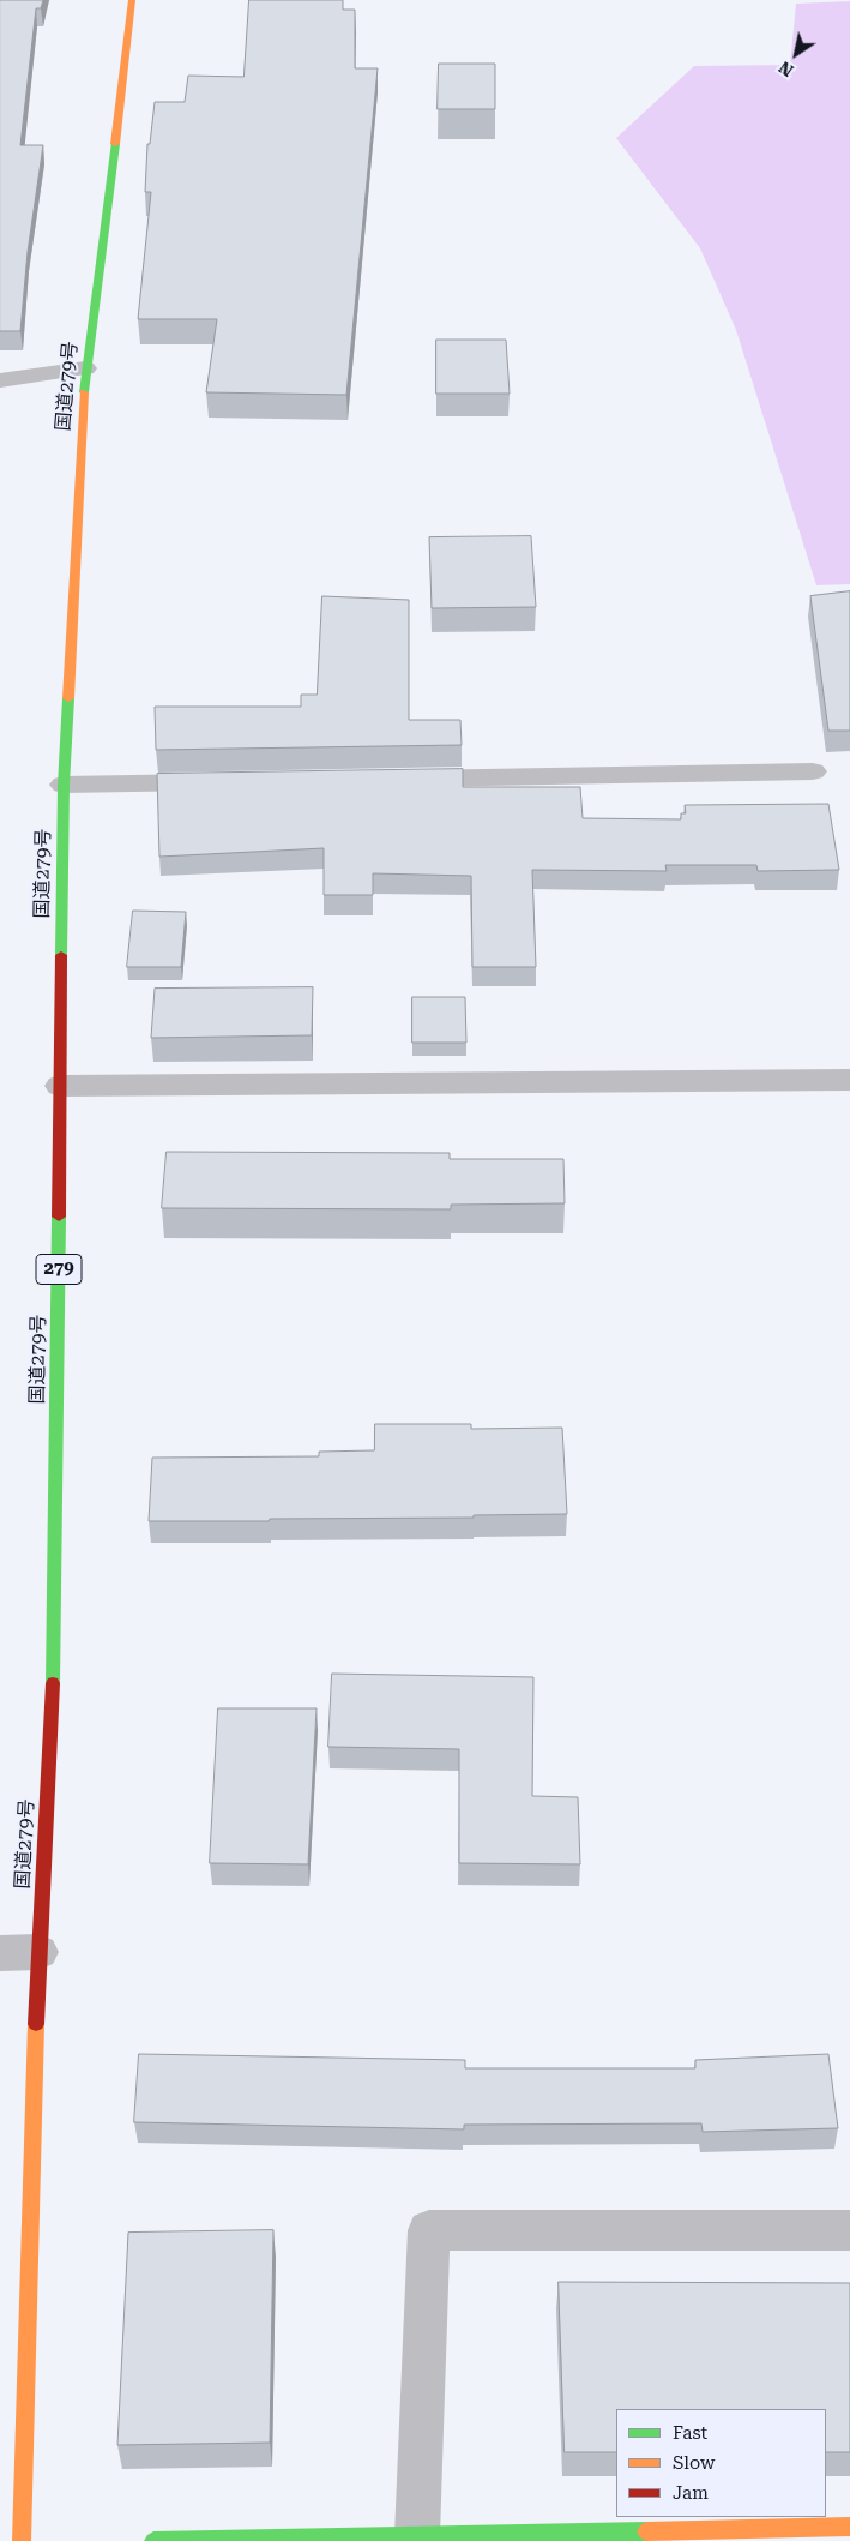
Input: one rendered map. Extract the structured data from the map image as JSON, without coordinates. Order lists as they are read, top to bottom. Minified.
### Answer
{"streets":{"main road":["国道279号","279"]},"legend":["Fast","Slow","Jam"],"north":"bottom left"}
